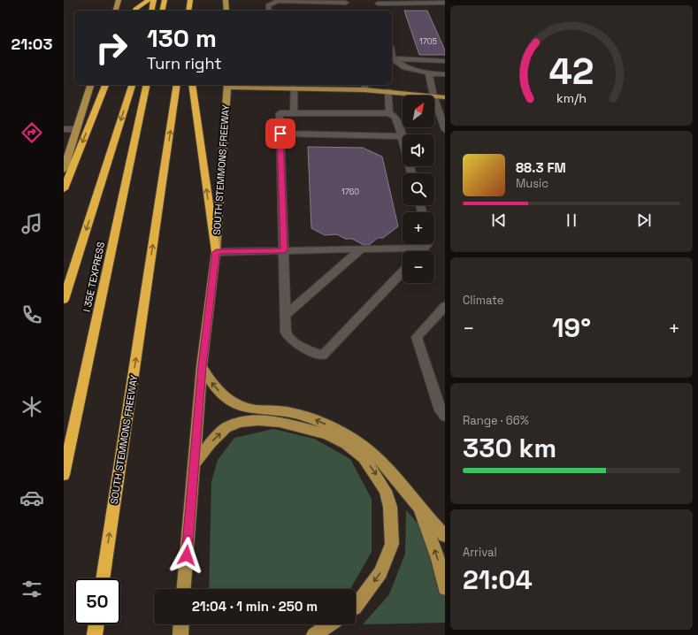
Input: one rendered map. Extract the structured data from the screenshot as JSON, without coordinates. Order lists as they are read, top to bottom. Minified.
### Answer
{"streets":{"highway":["SOUTH STEMMONS FREEWAY","I 35E TEXPRESS"]},"house_numbers":["1705","1760"],"north":"top right","page":{"tabs":"21:03","turn":["130 m","Turn right"],"map_buttons":["+","−"],"song":["88.3 FM","Music"],"tile":["Climate",["Range · 66%","330 km"],["Arrival","21:04"]],"heat":["−","19°","+"],"limit":"50","trip":"21:04 · 1 min · 250 m","gauge":["42","km/h"]}}
